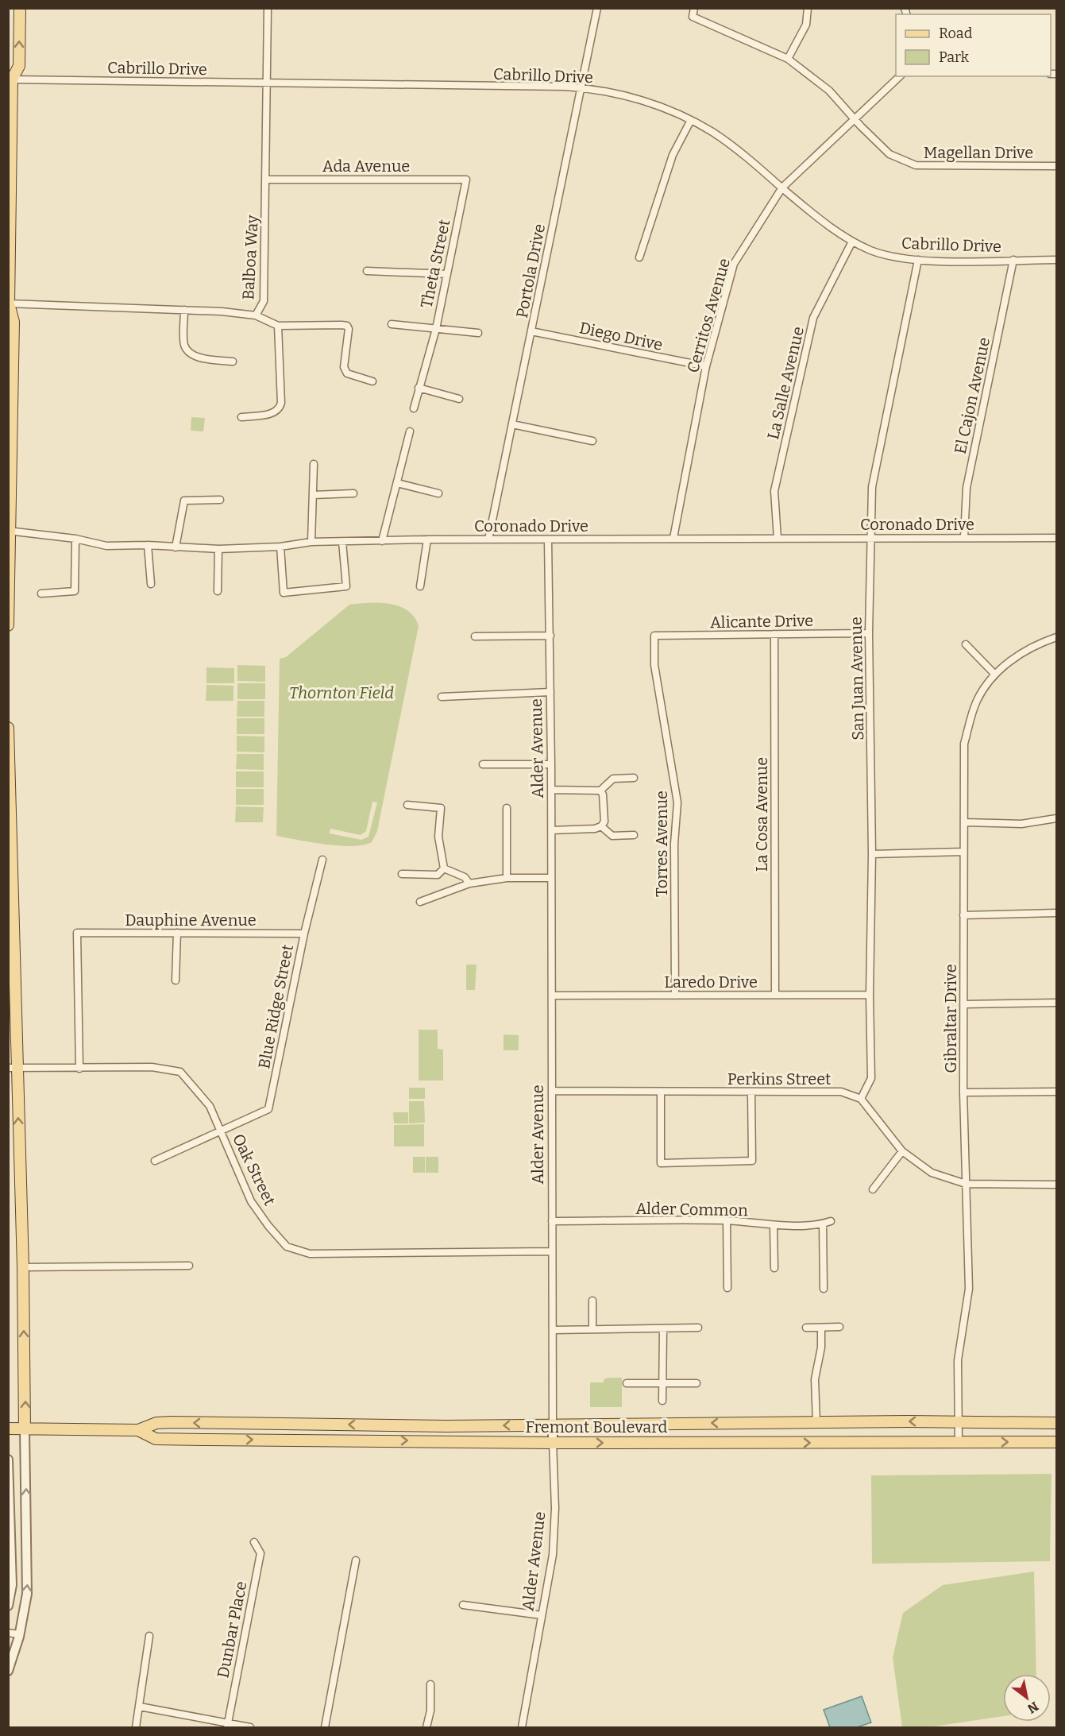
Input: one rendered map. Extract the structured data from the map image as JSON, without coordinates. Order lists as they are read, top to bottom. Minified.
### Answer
{"streets":{"main road":["Fremont Boulevard"],"street":["Cabrillo Drive","Magellan Drive","Ada Avenue","Balboa Way","Theta Street","Portola Drive","Cerritos Avenue","Diego Drive","La Salle Avenue","El Cajon Avenue","Coronado Drive","Alicante Drive","San Juan Avenue","Alder Avenue","La Cosa Avenue","Torres Avenue","Dauphine Avenue","Laredo Drive","Blue Ridge Street","Gibraltar Drive","Perkins Street","Oak Street","Alder Common","Dunbar Place"]},"crossings":[["Cabrillo Drive","Balboa Way"],["Cabrillo Drive","Portola Drive"],["Cabrillo Drive","Cerritos Avenue"],["Cabrillo Drive","La Salle Avenue"],["Cabrillo Drive","El Cajon Avenue"],["Cabrillo Drive","San Juan Avenue"],["Magellan Drive","Cerritos Avenue"],["Ada Avenue","Balboa Way"],["Ada Avenue","Theta Street"],["Portola Drive","Diego Drive"],["Portola Drive","Coronado Drive"],["Cerritos Avenue","Diego Drive"],["Cerritos Avenue","Coronado Drive"],["La Salle Avenue","Coronado Drive"],["El Cajon Avenue","Coronado Drive"],["Coronado Drive","San Juan Avenue"],["Coronado Drive","Alder Avenue"],["Alicante Drive","San Juan Avenue"],["Alicante Drive","La Cosa Avenue"],["Alicante Drive","Torres Avenue"],["San Juan Avenue","Laredo Drive"],["San Juan Avenue","Perkins Street"],["Alder Avenue","Laredo Drive"],["Alder Avenue","Perkins Street"],["Alder Avenue","Oak Street"],["Alder Avenue","Alder Common"],["Alder Avenue","Fremont Boulevard"],["La Cosa Avenue","Laredo Drive"],["Torres Avenue","Laredo Drive"],["Dauphine Avenue","Blue Ridge Street"],["Dauphine Avenue","Oak Street"],["Blue Ridge Street","Oak Street"],["Gibraltar Drive","Fremont Boulevard"]],"parks":["Thornton Field"],"legend":["Road","Park"],"north":"bottom right"}
